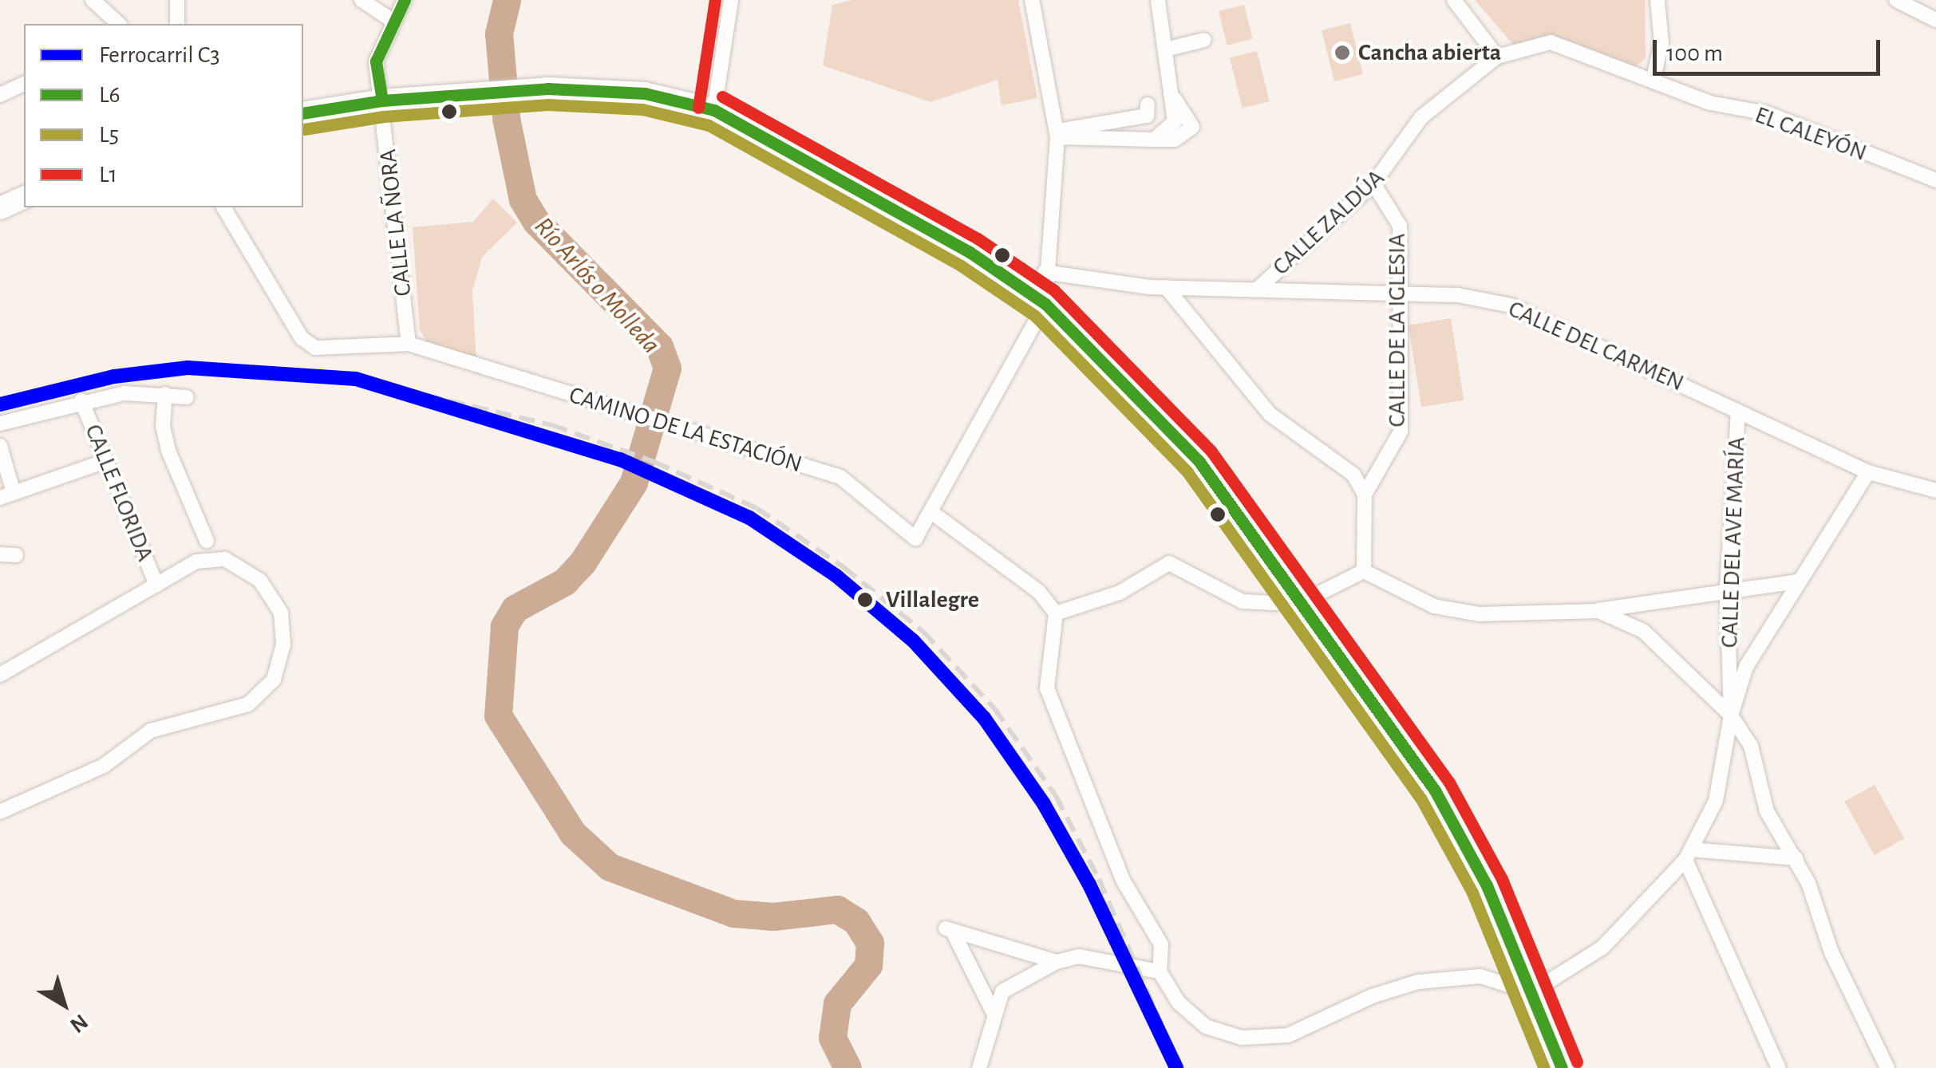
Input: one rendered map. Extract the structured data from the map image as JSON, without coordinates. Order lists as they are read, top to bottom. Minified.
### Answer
{"streets":{"street":["EL CALEYÓN","CALLE LA ÑORA","CALLE ZALDÚA","CALLE DE LA IGLESIA","CALLE DEL CARMEN","CAMINO DE LA ESTACIÓN","CALLE FLORIDA","CALLE DEL AVE MARÍA"]},"crossings":[["EL CALEYÓN","CALLE ZALDÚA"],["CALLE LA ÑORA","CAMINO DE LA ESTACIÓN"],["CALLE ZALDÚA","CALLE DE LA IGLESIA"],["CALLE ZALDÚA","CALLE DEL CARMEN"],["CALLE DE LA IGLESIA","CALLE DEL CARMEN"],["CALLE DEL CARMEN","CALLE DEL AVE MARÍA"]],"water":["Río Arlós o Molleda"],"places":["Cancha abierta","Villalegre"],"lines":["transit line L6","transit line L1","transit line L5","rail line C3"],"legend":["Ferrocarril C3","L6","L5","L1"],"scale_bar":"100 m","north":"bottom right"}
